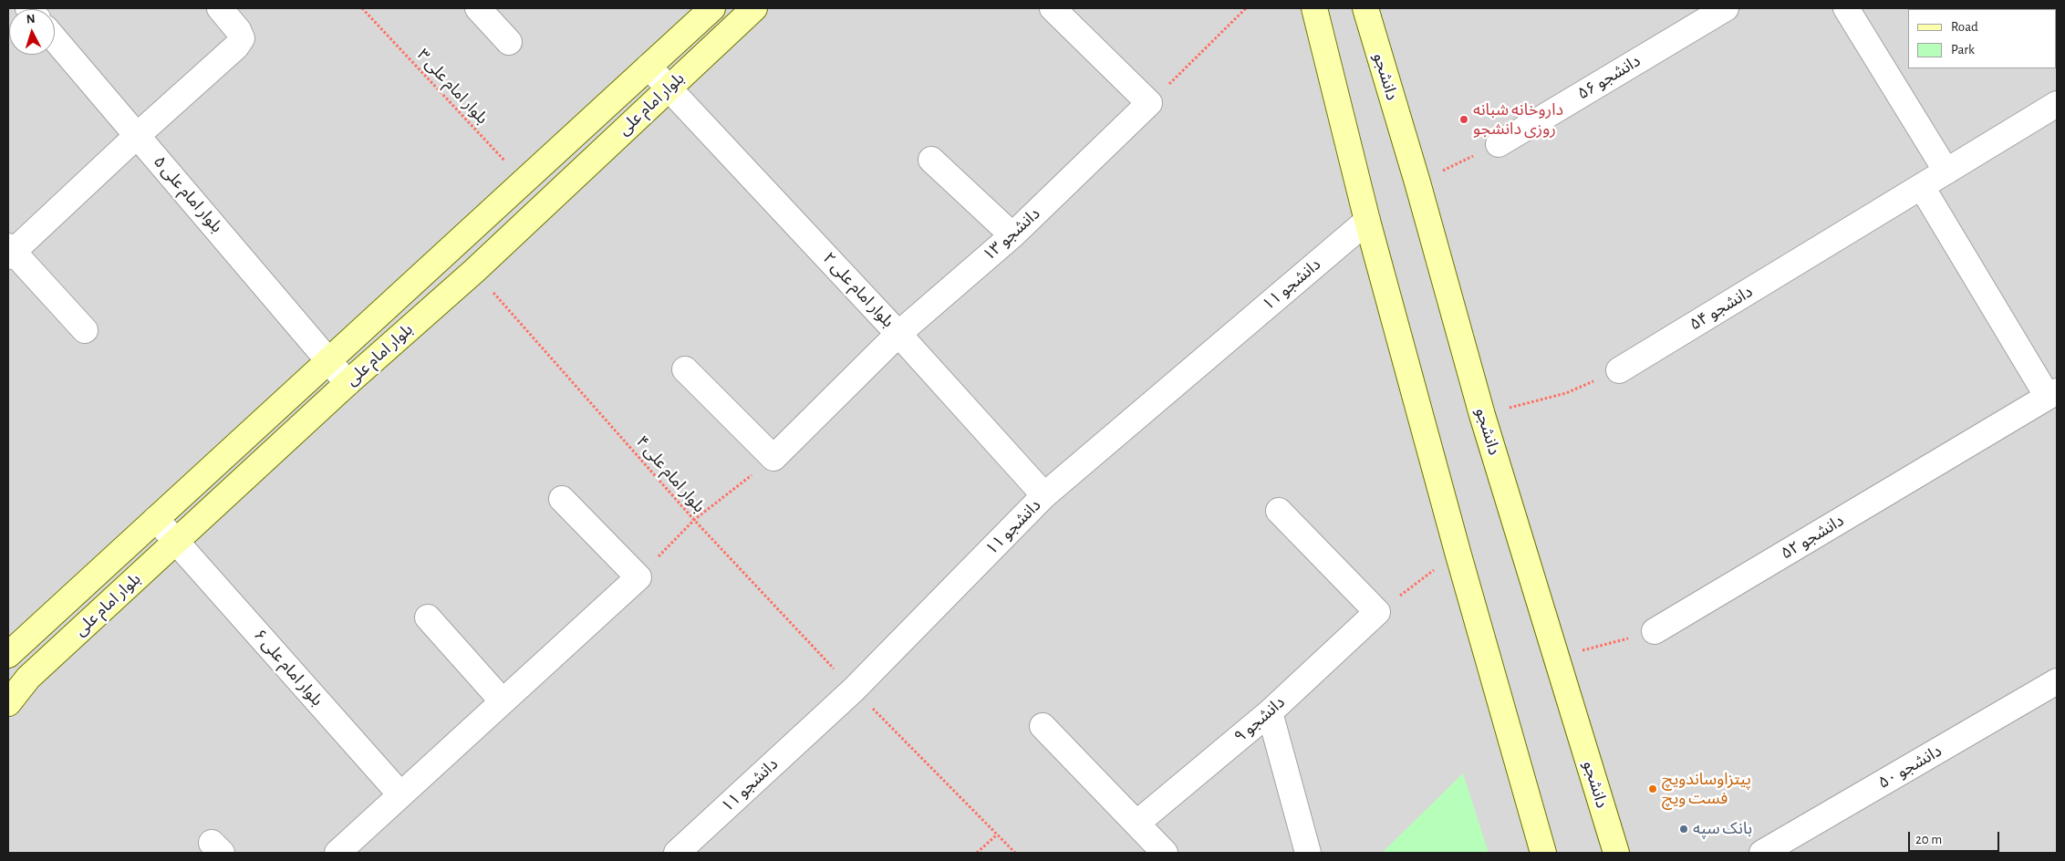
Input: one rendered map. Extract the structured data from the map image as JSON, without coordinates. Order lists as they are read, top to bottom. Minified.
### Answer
{"streets":{"street":["دانشجو","دانشجو ۵۶","بلوار امام علی","بلوار امام علی ۵","دانشجو ۱۳","دانشجو ۱۱","بلوار امام علی ۲","دانشجو ۵۴","دانشجو ۵۲","بلوار امام علی ۶","دانشجو ۹","دانشجو ۵۰"],"path":["بلوار امام علی ۳","بلوار امام علی ۴"]},"crossings":[["بلوار امام علی ۳","بلوار امام علی"],["بلوار امام علی","بلوار امام علی ۵"],["بلوار امام علی","بلوار امام علی ۲"],["بلوار امام علی","بلوار امام علی ۴"],["بلوار امام علی","بلوار امام علی ۶"],["دانشجو ۱۳","بلوار امام علی ۲"],["دانشجو ۱۱","بلوار امام علی ۲"],["دانشجو ۱۱","بلوار امام علی ۴"]],"places":["داروخانه شبانه روزی دانشجو","پیتزاوساندویچ فست ویچ","بانک سپه"],"legend":["Road","Park"],"scale_bar":"20 m","north":"top"}
